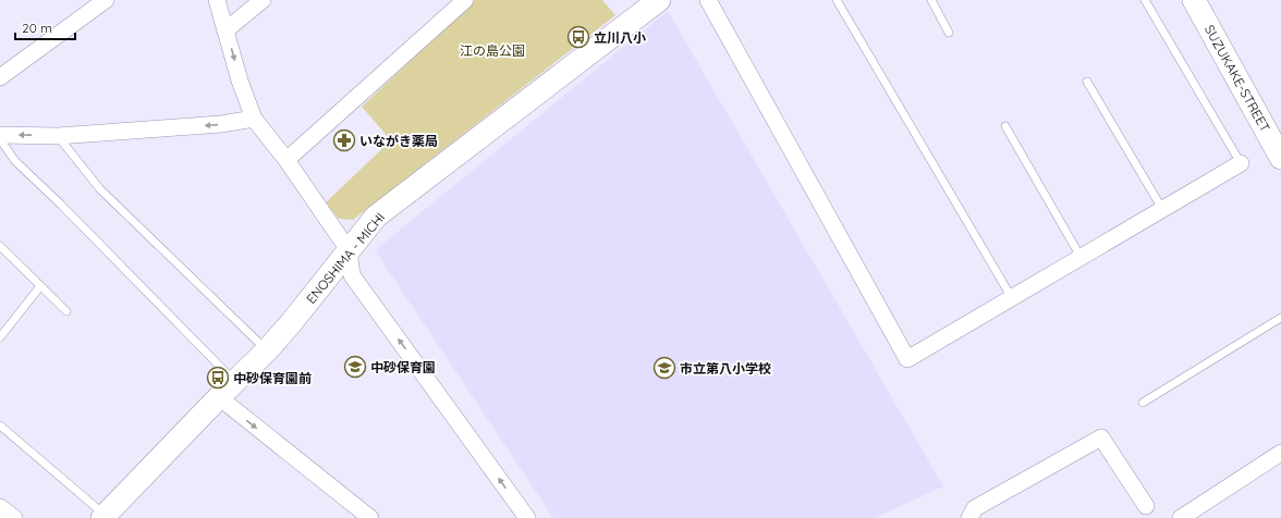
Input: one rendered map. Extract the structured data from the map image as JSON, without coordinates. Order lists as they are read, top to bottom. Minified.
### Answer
{"streets":{"street":["SUZUKAKE-STREET","ENOSHIMA - MICHI"]},"parks":["江の島公園"],"places":{"bus stop":["立川八小","中砂保育園前"],"pharmacy":["いながき薬局"],"school or university":["中砂保育園","市立第八小学校"]},"scale_bar":"20 m"}
